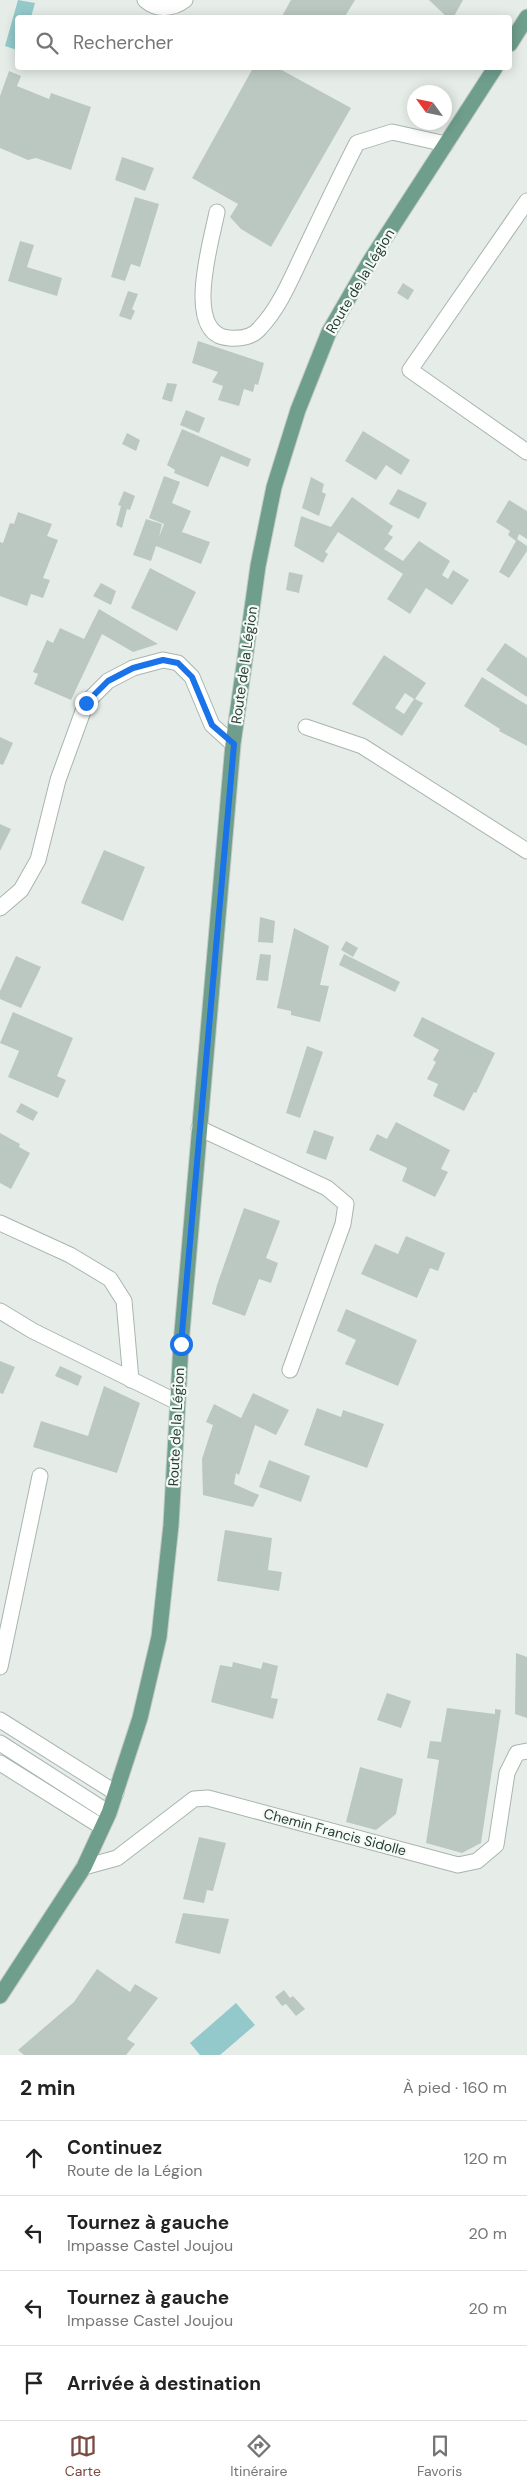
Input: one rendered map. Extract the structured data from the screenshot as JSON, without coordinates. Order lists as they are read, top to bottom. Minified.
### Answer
{"streets":{"main road":["Route de la Légion"],"street":["Chemin Francis Sidolle"]},"crossings":[["Route de la Légion","Chemin Francis Sidolle"]],"north":"top left","page":{"search":"Rechercher","heading":["2 min","À pied · 160 m"],"list":[["Continuez","Route de la Légion","120 m"],["Tournez à gauche","Impasse Castel Joujou","20 m"],["Tournez à gauche","Impasse Castel Joujou","20 m"],"Arrivée à destination"],"nav":["Carte","Itinéraire","Favoris"]}}
